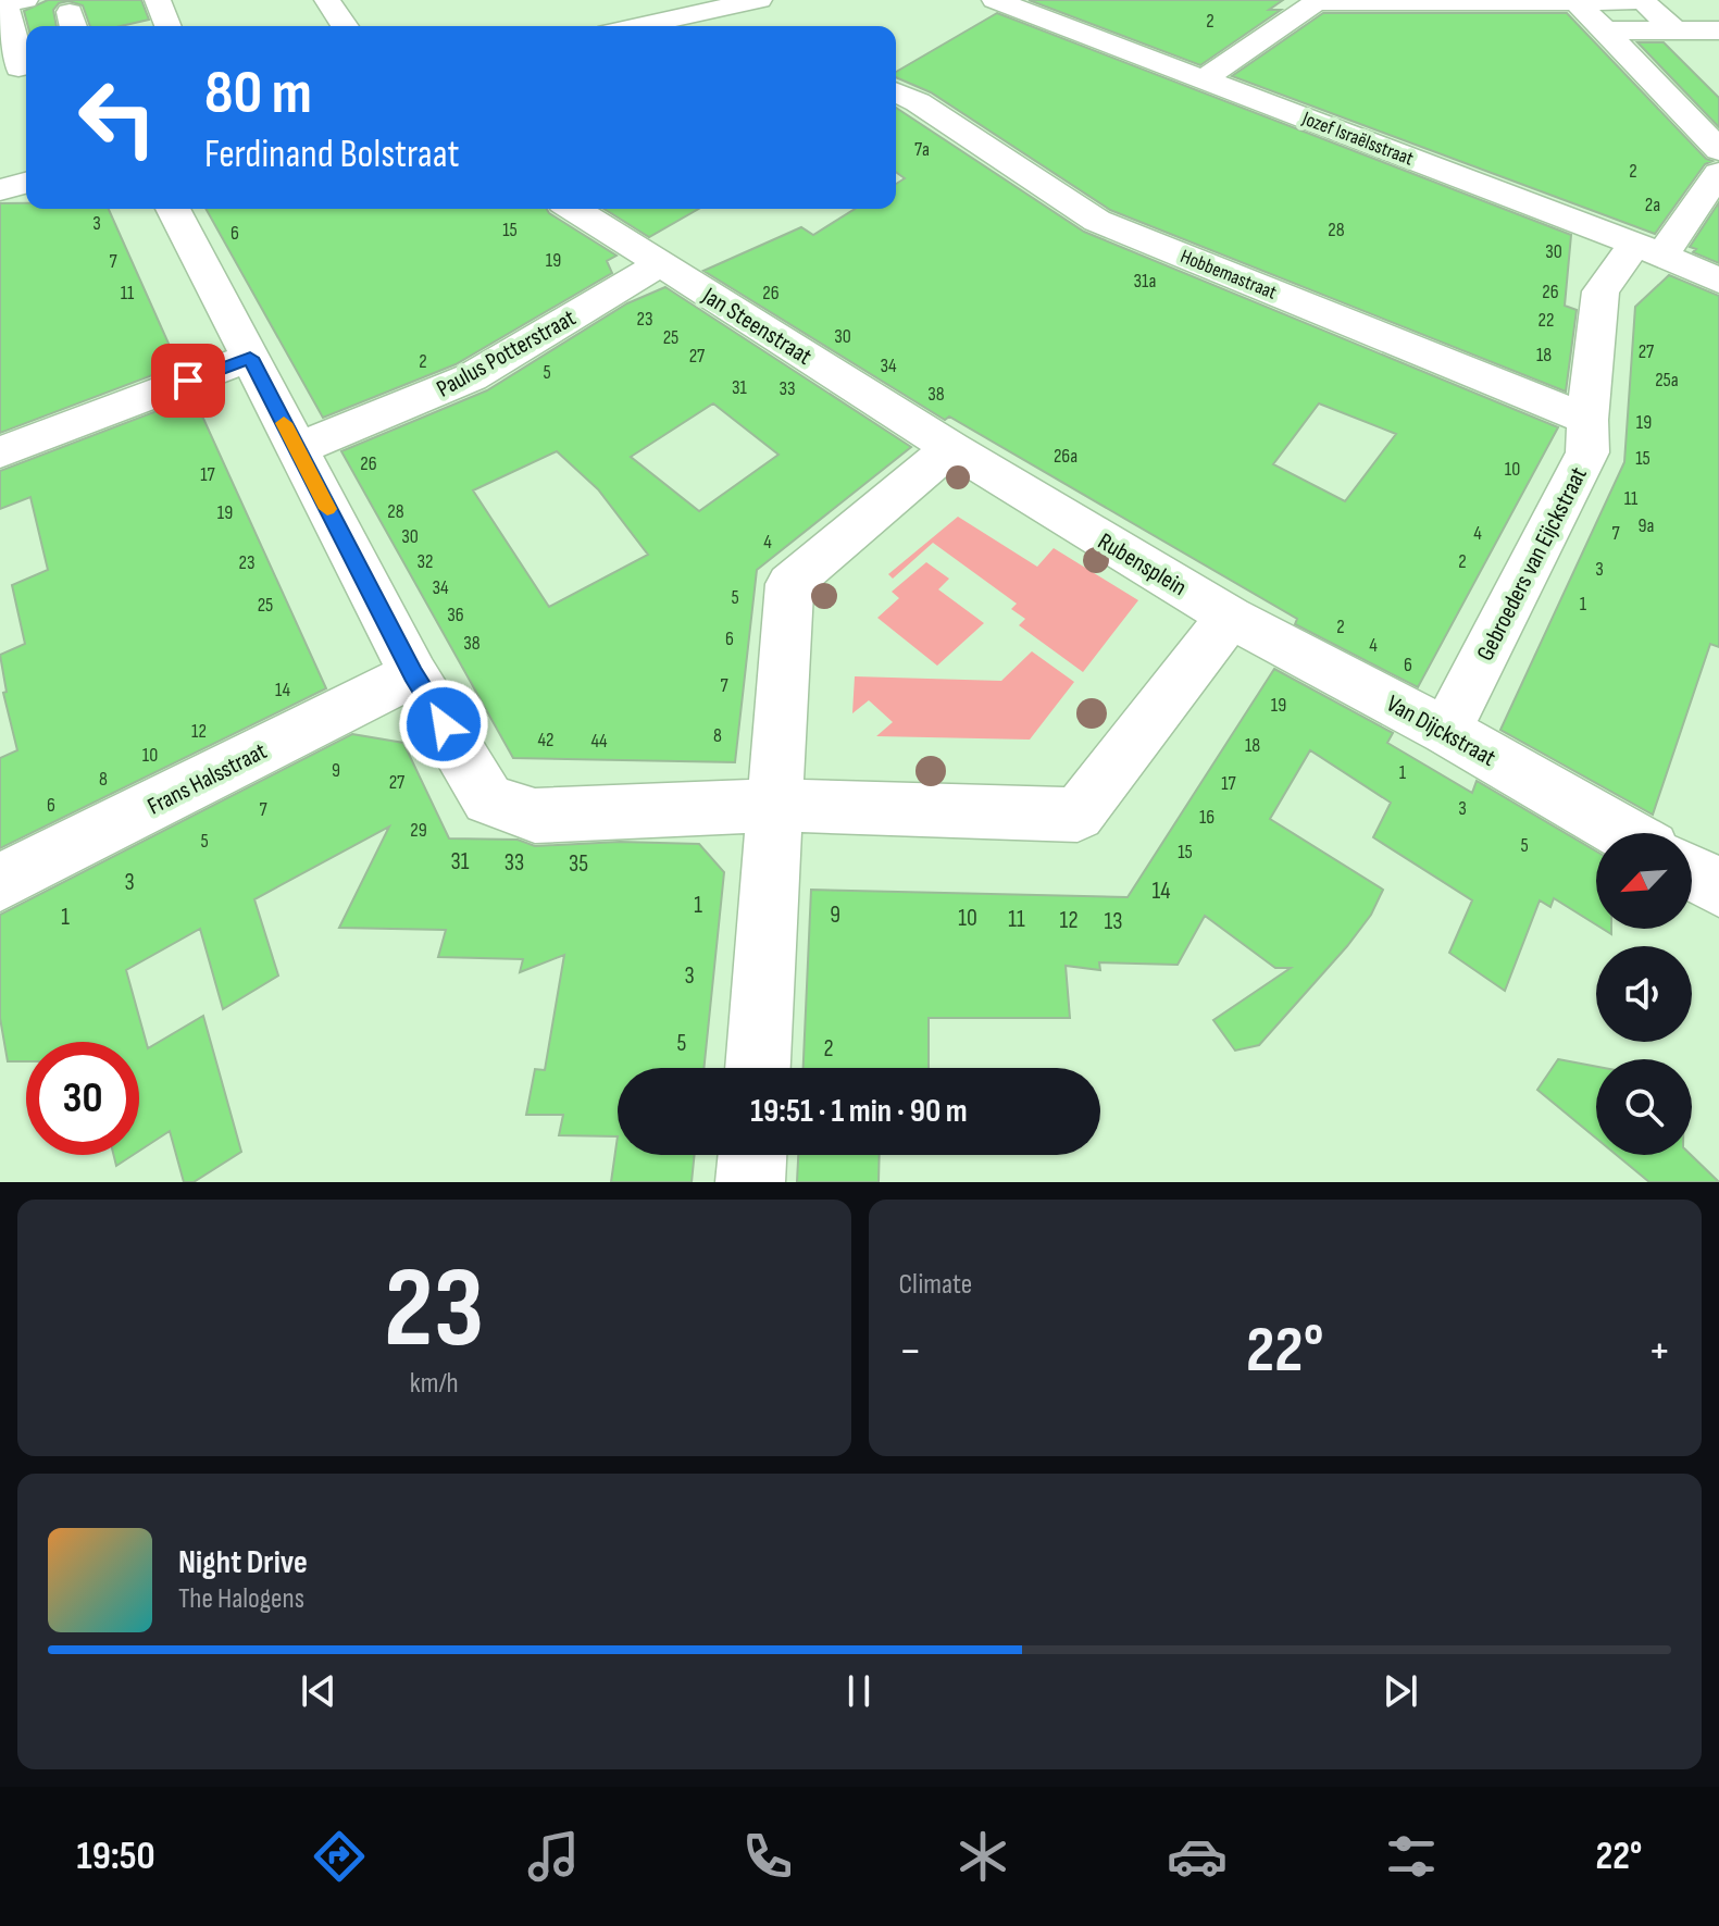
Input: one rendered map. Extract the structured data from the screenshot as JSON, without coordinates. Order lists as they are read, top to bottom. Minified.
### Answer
{"streets":{"street":["Jozef Israëlsstraat","Hobbemastraat","Jan Steenstraat","Paulus Potterstraat","Rubensplein","Gebroeders van Eijckstraat","Van Dijckstraat","Frans Halsstraat"]},"crossings":[["Jozef Israëlsstraat","Gebroeders van Eijckstraat"],["Hobbemastraat","Gebroeders van Eijckstraat"],["Jan Steenstraat","Paulus Potterstraat"],["Jan Steenstraat","Rubensplein"],["Rubensplein","Van Dijckstraat"],["Gebroeders van Eijckstraat","Van Dijckstraat"]],"house_numbers":["2","7a","2","2a","3","15","28","6","30","19","7","31a","26","11","26","23","22","30","25","27","18","27","2","34","5","25a","31","33","38","19","26a","15","26","10","17","11","28","19","9a","4","7","30","4","32","2","23","3","34","5","1","25","36","2","6","38","4","6","7","14","19","12","8","42","44","18","10","9","1","8","27","17","6","3","7","16","29","5","5","15","31","33","35","3","14","1","9","1","10","11","12","13","3","5","2"],"north":"bottom left","page":{"turn":["80 m","Ferdinand Bolstraat"],"limit":"30","trip":"19:51 · 1 min · 90 m","tile":[["23","km/h"],"Climate"],"heat":["−","22°","+"],"song":["Night Drive","The Halogens"],"tabs":["19:50","22°"]}}
